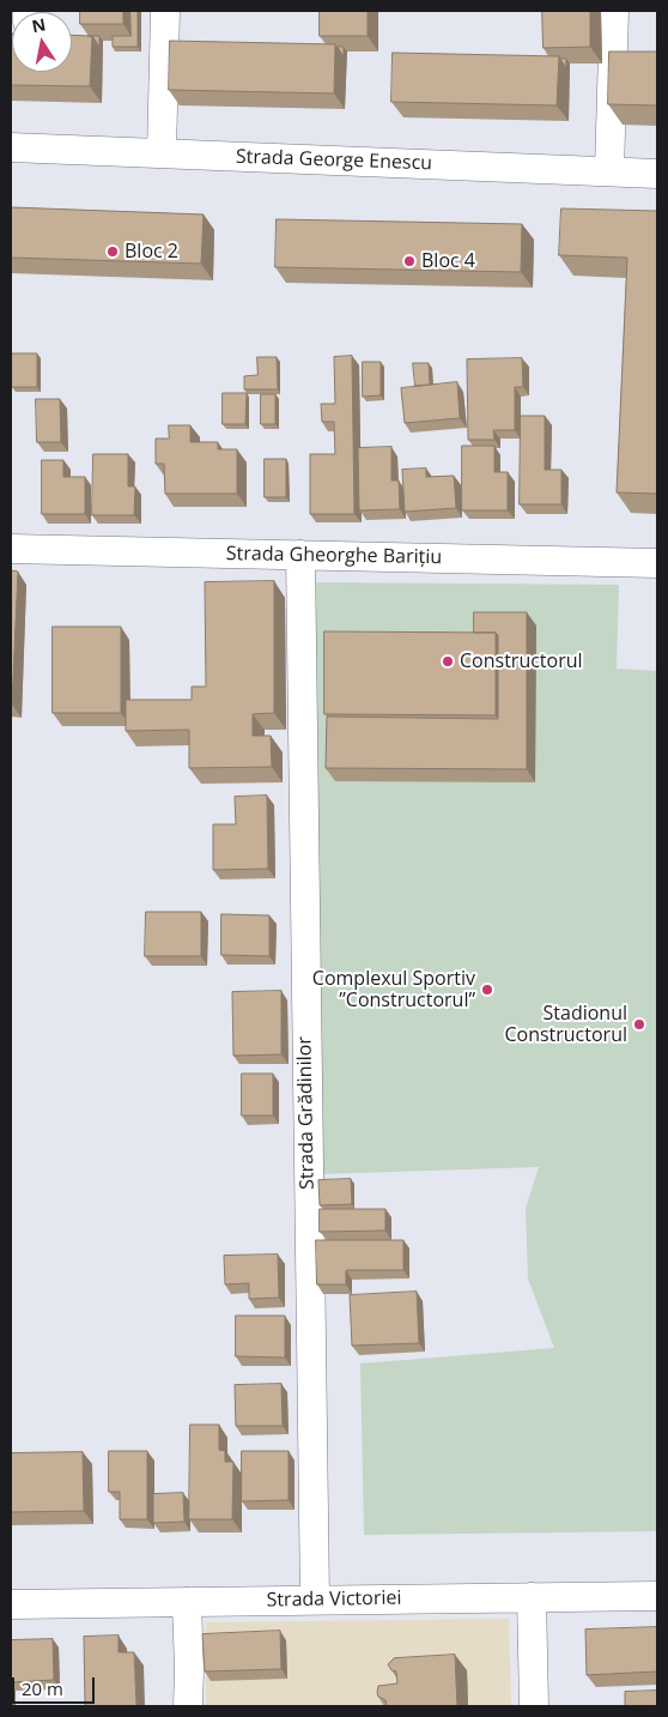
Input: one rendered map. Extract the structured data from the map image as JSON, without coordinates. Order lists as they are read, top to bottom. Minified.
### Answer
{"streets":{"street":["Strada George Enescu","Strada Gheorghe Barițiu","Strada Grădinilor","Strada Victoriei"]},"crossings":[["Strada Gheorghe Barițiu","Strada Grădinilor"],["Strada Grădinilor","Strada Victoriei"]],"places":["Bloc 2","Bloc 4","Constructorul","Complexul Sportiv ”Constructorul”","Stadionul Constructorul"],"scale_bar":"20 m","north":"top"}
